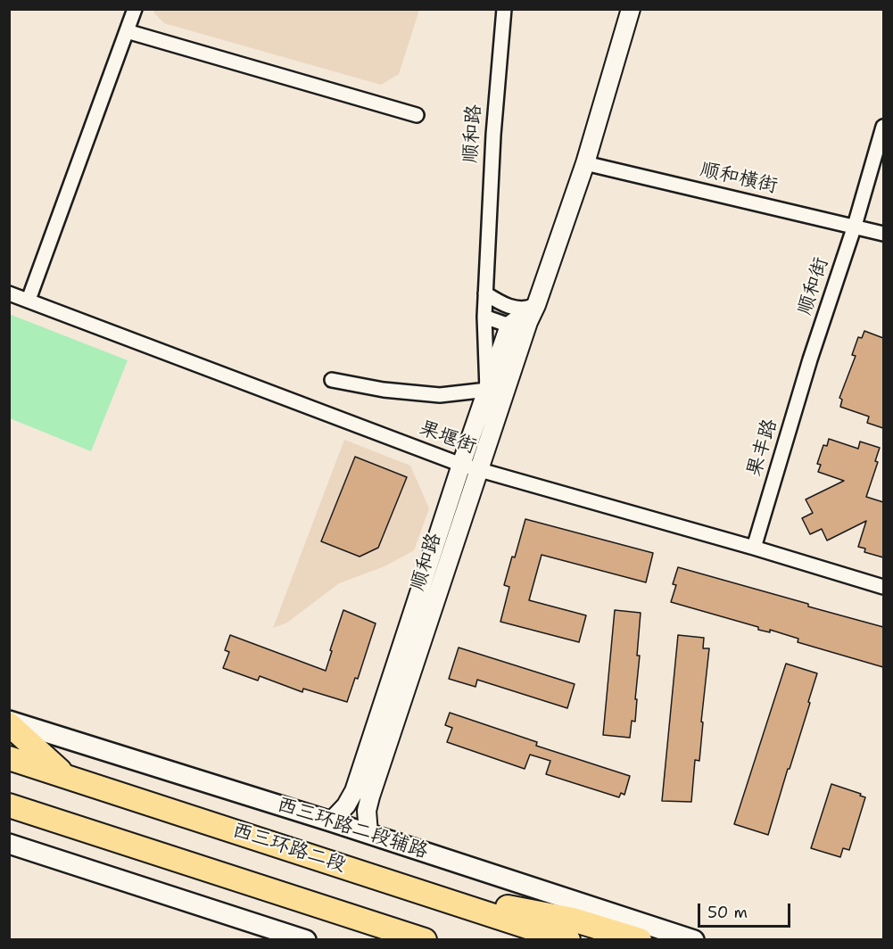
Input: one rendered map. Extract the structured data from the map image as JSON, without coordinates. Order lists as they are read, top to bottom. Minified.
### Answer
{"streets":{"highway":["西三环路二段"],"main road":["西三环路二段辅路"],"street":["顺和路","顺和横街","顺和街","果堰街","果丰路"]},"crossings":[["顺和路","顺和横街"],["顺和路","果堰街"],["顺和路","西三环路二段辅路"],["顺和横街","顺和街"],["顺和街","果丰路"],["果堰街","果丰路"]],"scale_bar":"50 m"}
